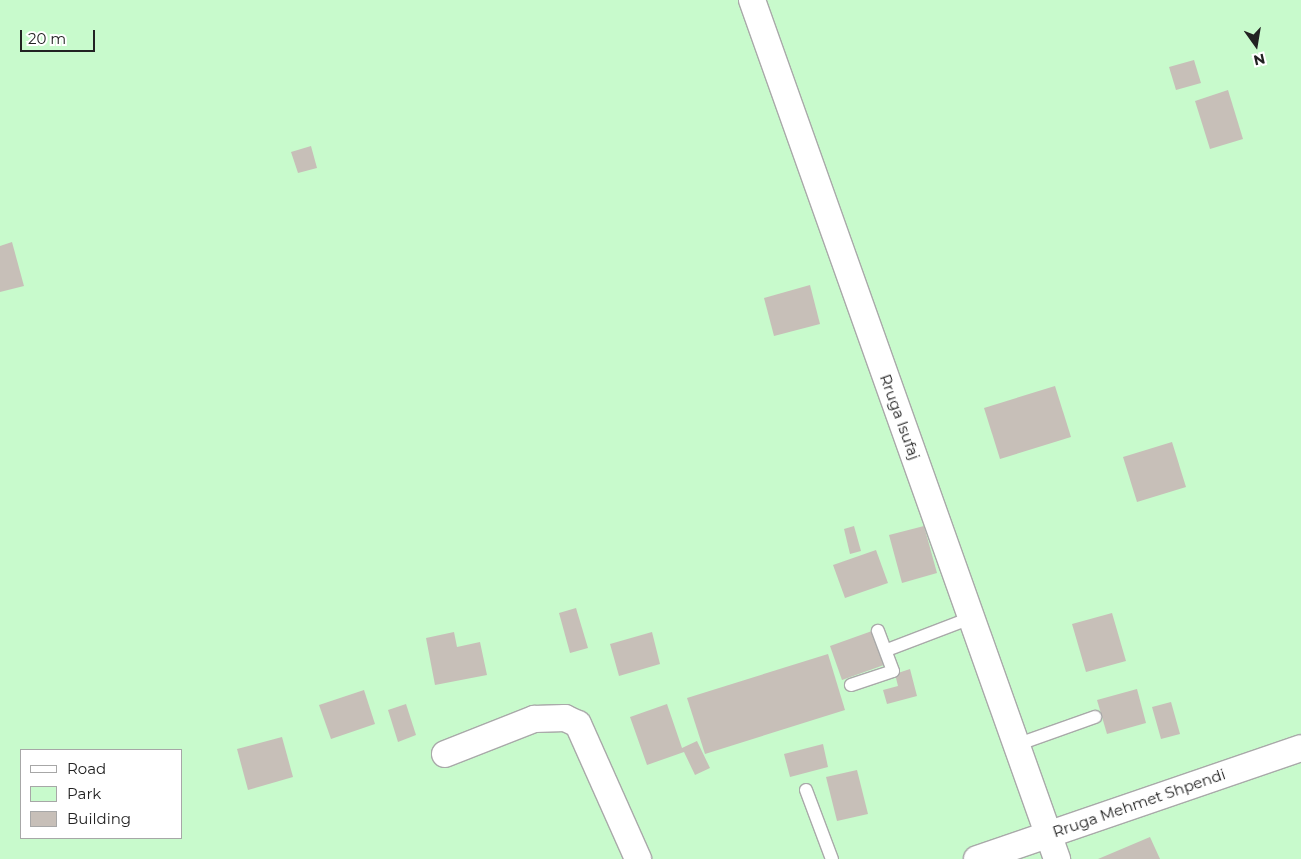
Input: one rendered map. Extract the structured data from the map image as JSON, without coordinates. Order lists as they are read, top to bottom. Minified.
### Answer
{"streets":{"street":["Rruga Isufaj","Rruga Mehmet Shpendi"]},"crossings":[["Rruga Isufaj","Rruga Mehmet Shpendi"]],"legend":["Road","Park","Building"],"scale_bar":"20 m","north":"bottom"}
